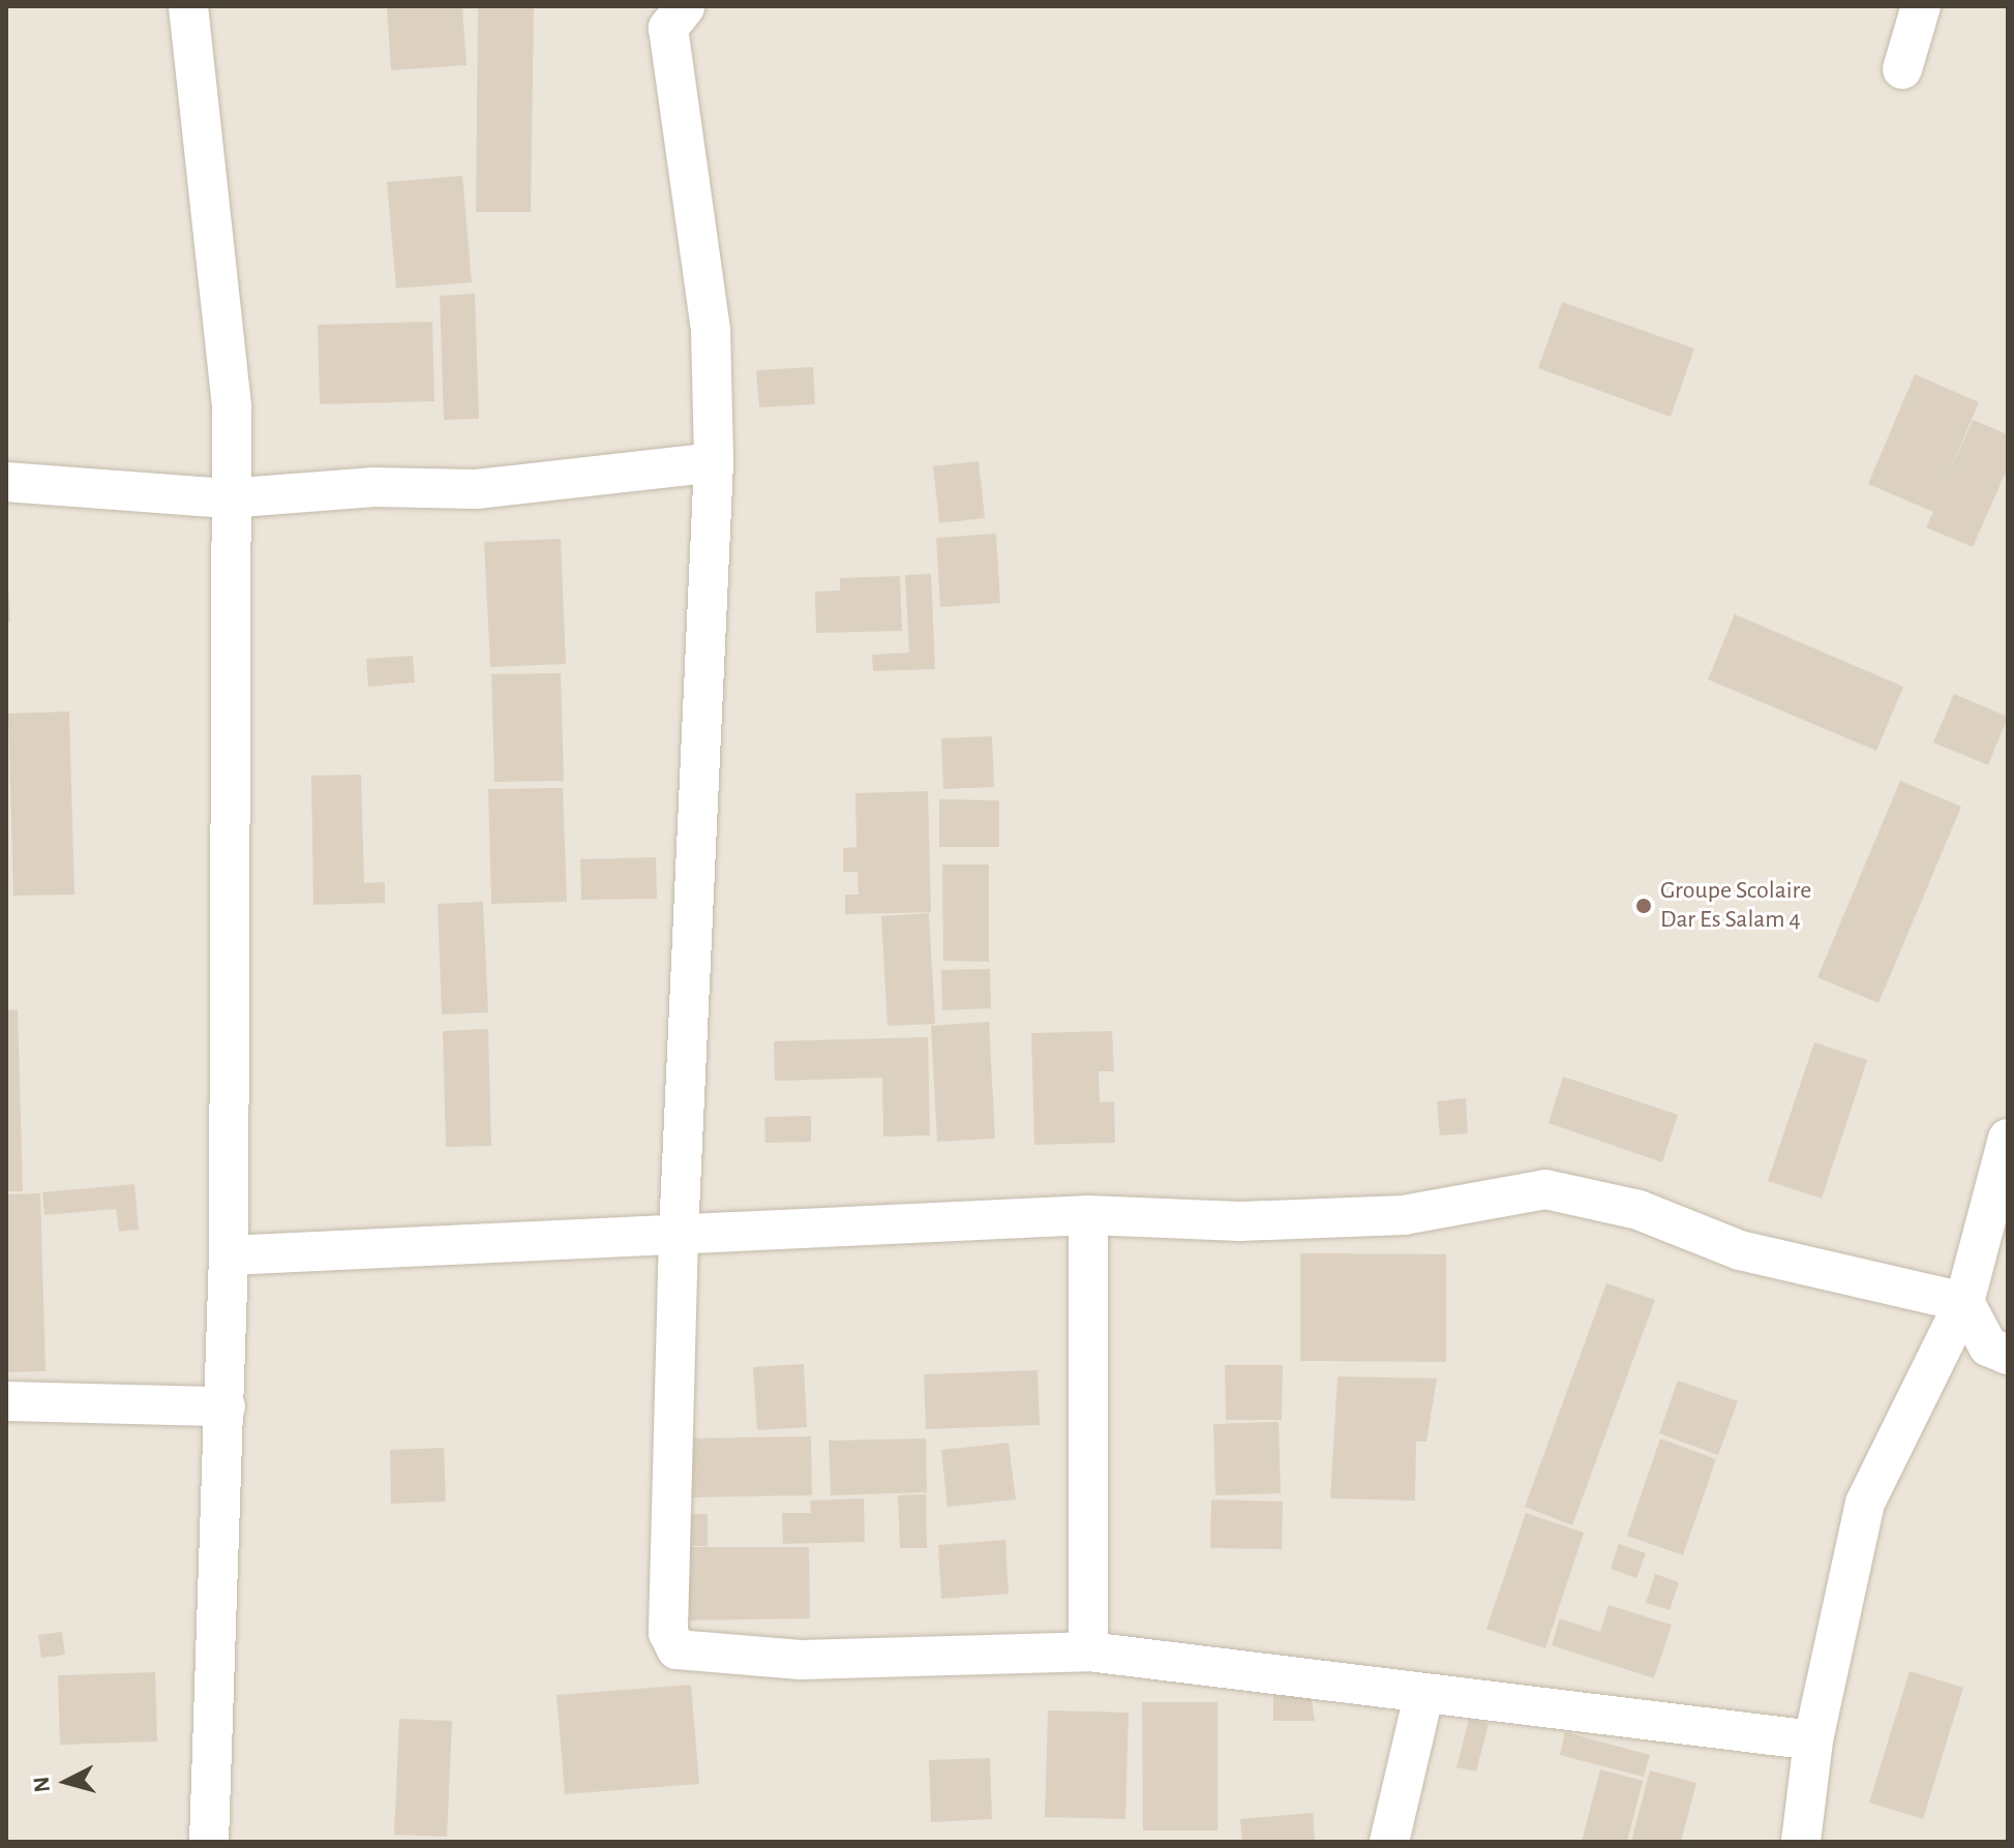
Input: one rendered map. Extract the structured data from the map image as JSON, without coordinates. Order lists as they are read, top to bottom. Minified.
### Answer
{"places":["Groupe Scolaire Dar Es Salam 4"],"north":"left"}
